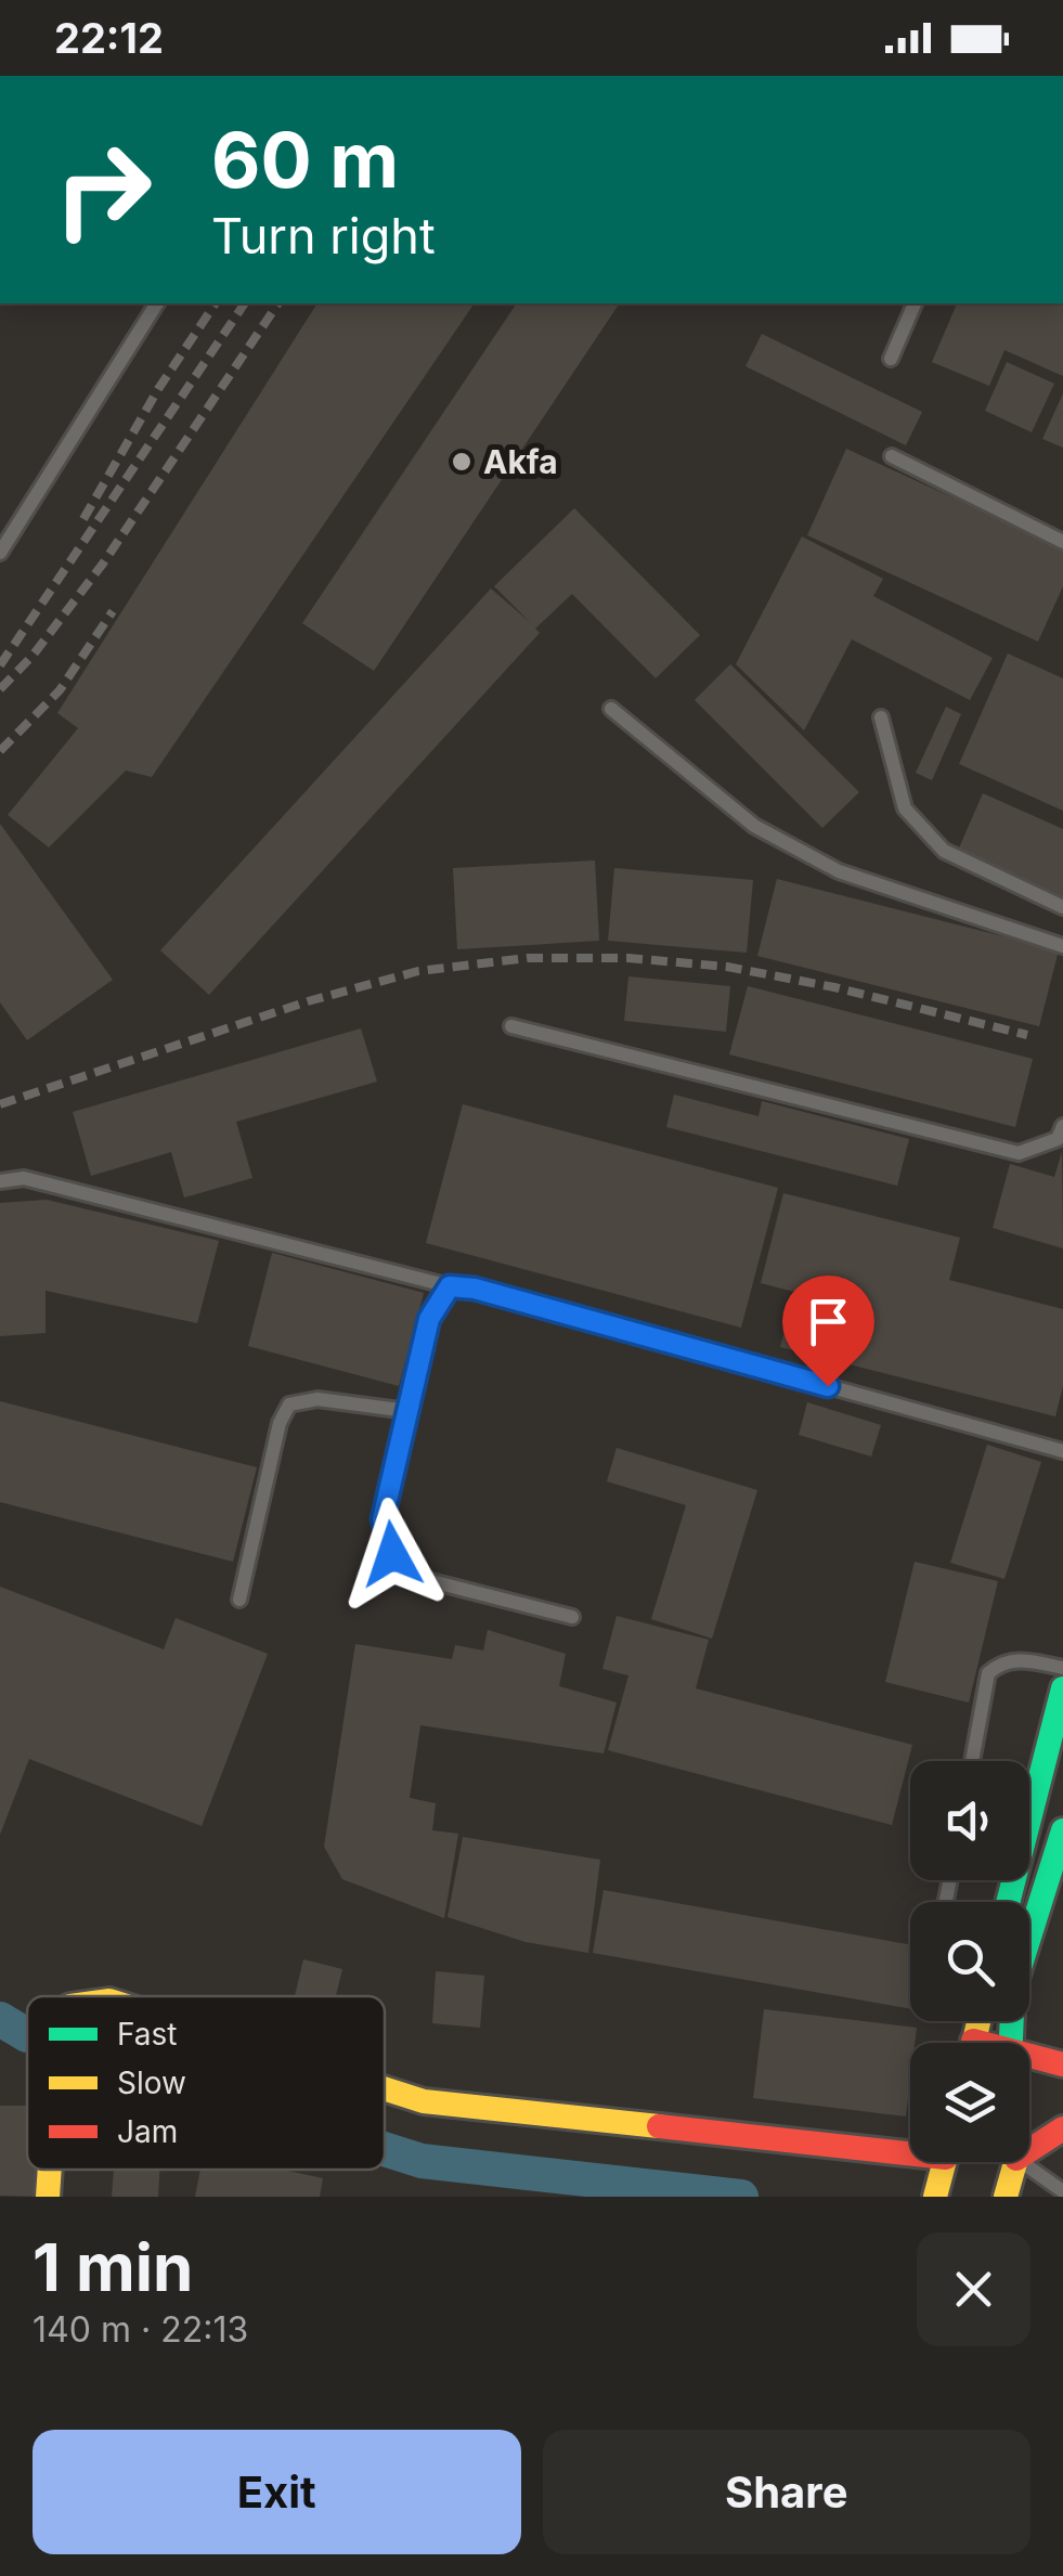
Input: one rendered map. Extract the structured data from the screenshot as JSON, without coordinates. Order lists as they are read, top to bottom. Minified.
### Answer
{"places":["Akfa"],"legend":["Fast","Slow","Jam"],"page":{"status":"22:12","turn":["60 m","Turn right"],"heading":["1 min","140 m · 22:13"],"buttons":["Exit","Share"]}}
